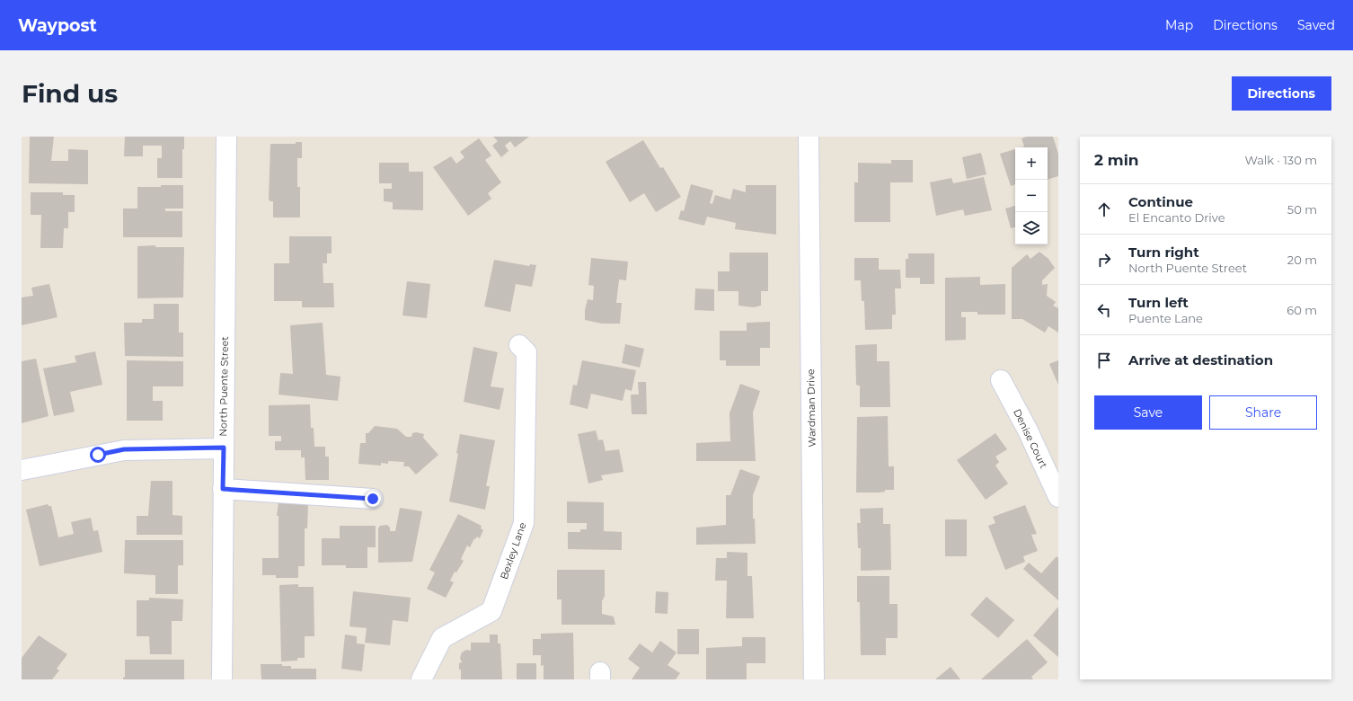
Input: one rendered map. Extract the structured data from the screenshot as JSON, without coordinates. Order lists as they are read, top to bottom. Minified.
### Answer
{"streets":{"street":["North Puente Street","Wardman Drive","Denise Court","Bexley Lane"]},"page":{"header":"Waypost","nav":["Map","Directions","Saved"],"buttons":["Directions",["Save","Share"]],"title":"Find us","heading":["2 min","Walk · 130 m"],"map_buttons":["+","−"],"list":[["Continue","El Encanto Drive","50 m"],["Turn right","North Puente Street","20 m"],["Turn left","Puente Lane","60 m"],"Arrive at destination"]}}
